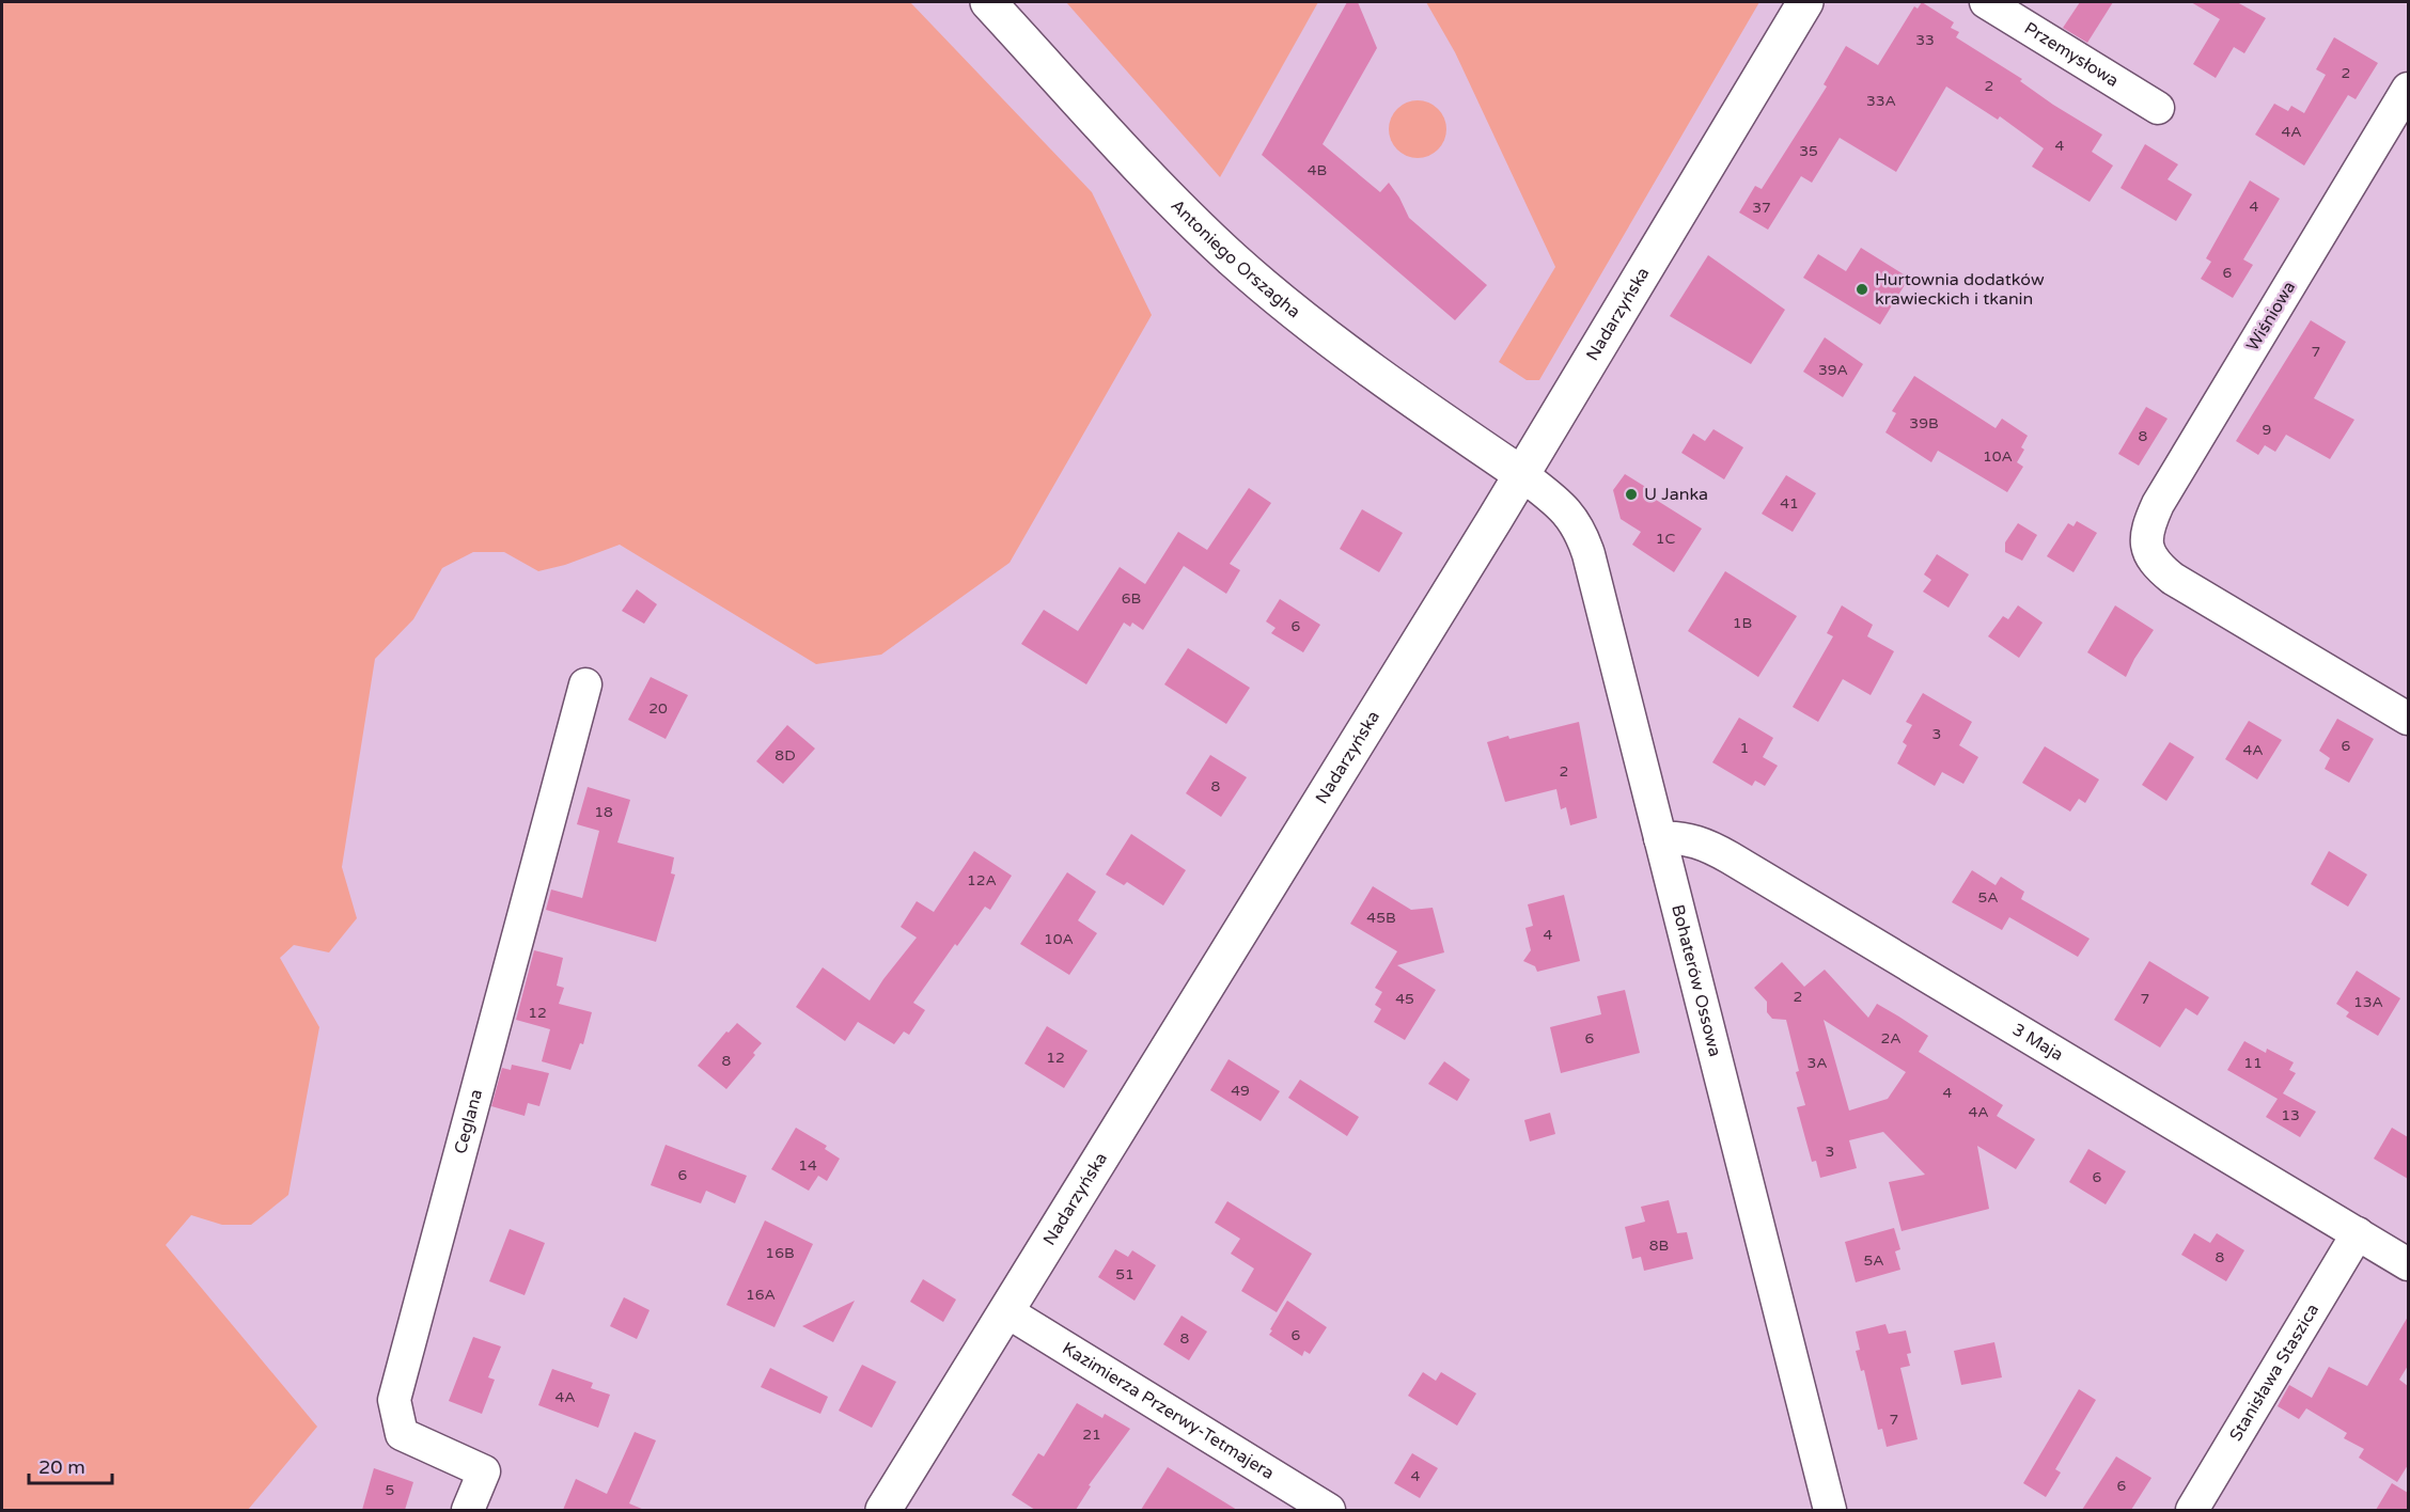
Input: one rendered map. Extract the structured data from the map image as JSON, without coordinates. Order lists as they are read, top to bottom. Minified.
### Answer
{"streets":{"main road":["Antoniego Orszagha","Nadarzyńska"],"street":["Przemysłowa","Wiśniowa","Bohaterów Ossowa","3 Maja","Ceglana","Stanisława Staszica","Kazimierza Przerwy-Tetmajera"]},"crossings":[["Antoniego Orszagha","Nadarzyńska"],["Antoniego Orszagha","Bohaterów Ossowa"],["Nadarzyńska","Bohaterów Ossowa"],["Nadarzyńska","Kazimierza Przerwy-Tetmajera"],["Bohaterów Ossowa","3 Maja"],["3 Maja","Stanisława Staszica"]],"places":["Hurtownia dodatków krawieckich i tkanin","U Janka"],"house_numbers":["33","2","2","33A","4A","4","35","4B","4","37","6","7","39A","39B","9","8","10A","41","1C","6B","1B","6","20","3","6","1","4A","8D","2","8","18","12A","5A","45B","4","10A","2","45","7","13A","12","6","2A","12","8","3A","11","49","4","4A","13","3","14","6","6","8B","16B","8","5A","51","16A","6","8","4A","7","21","4","6","5"],"scale_bar":"20 m"}
